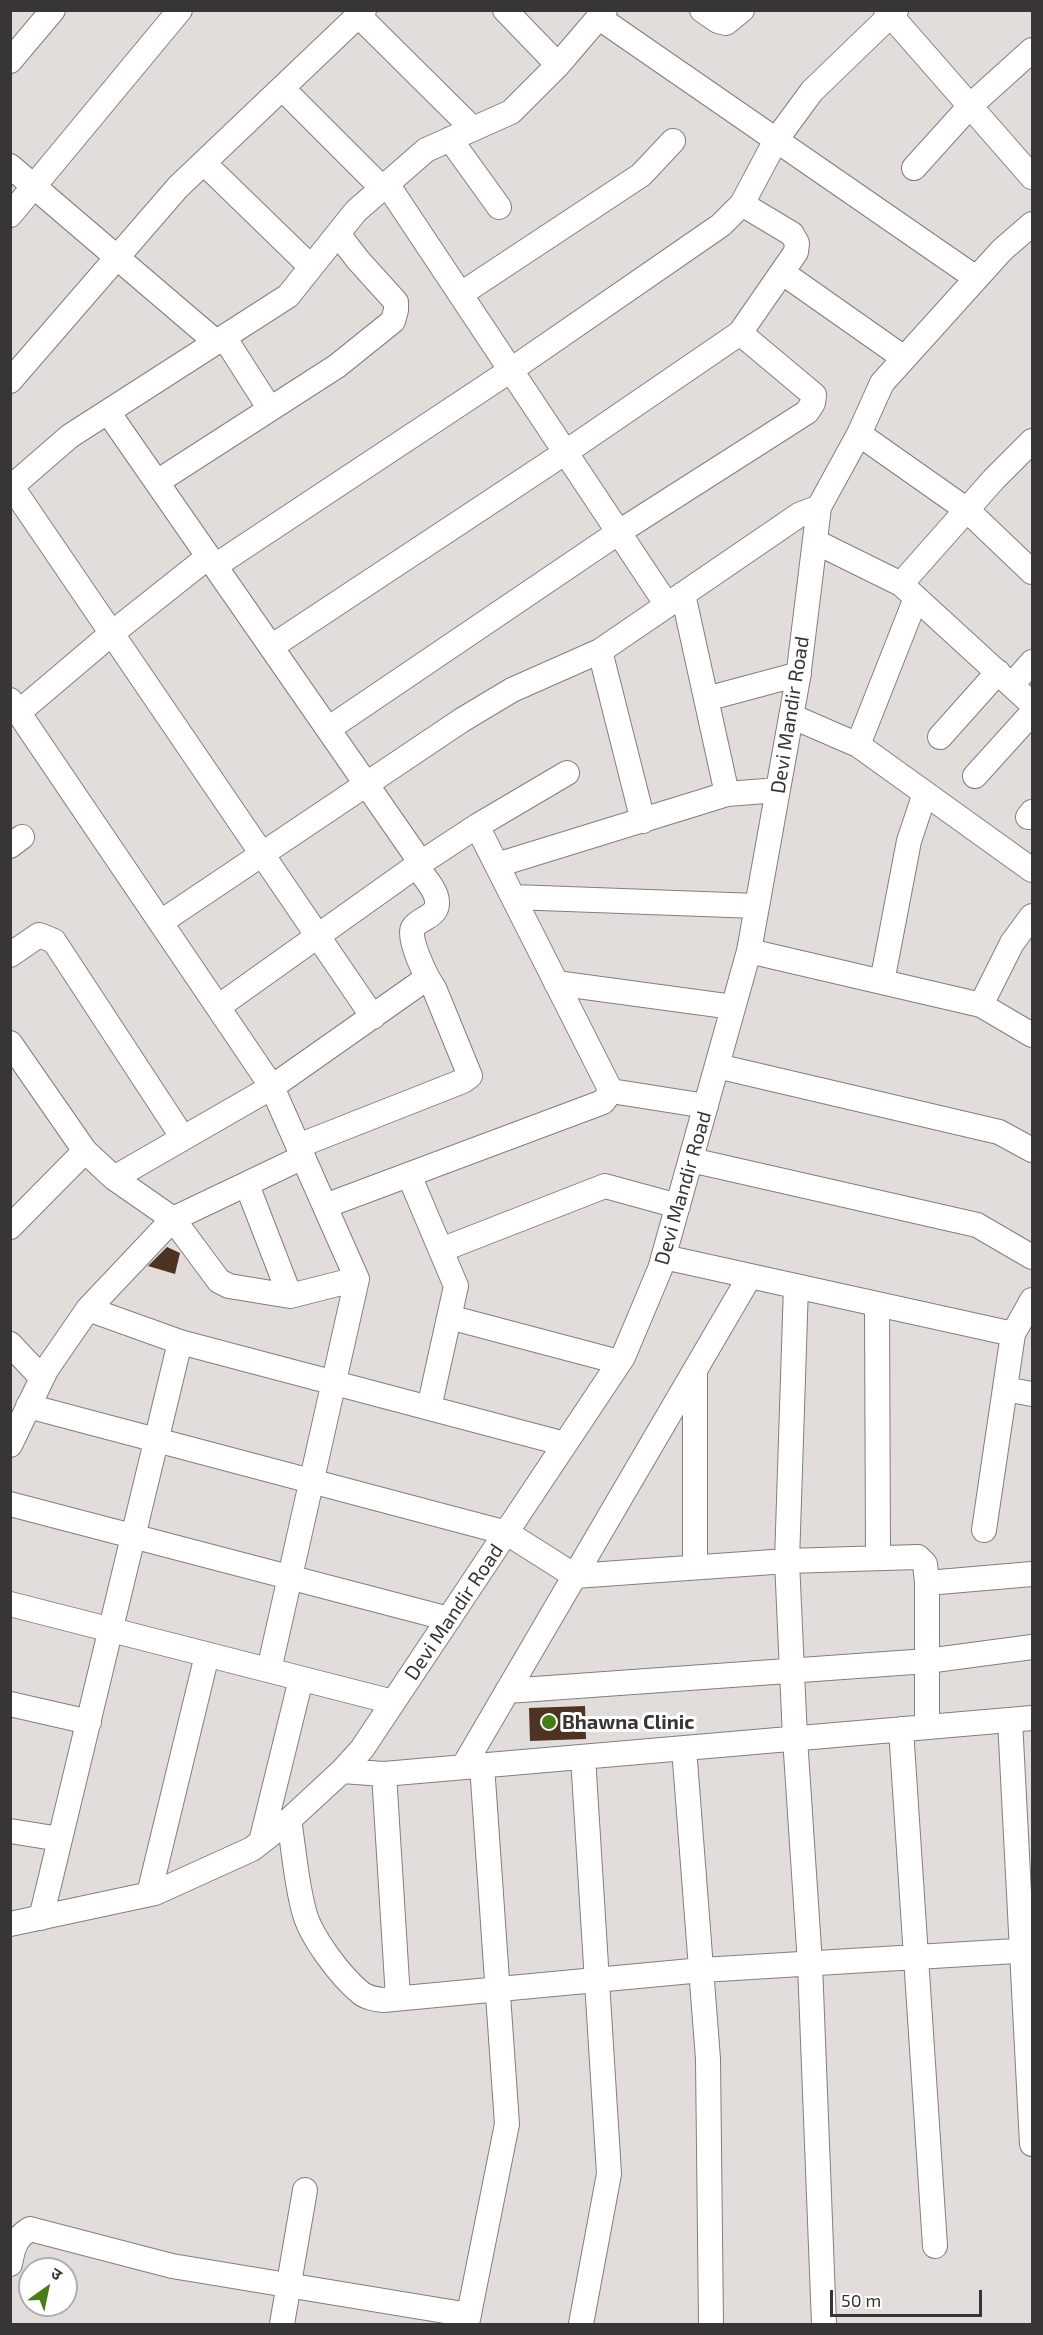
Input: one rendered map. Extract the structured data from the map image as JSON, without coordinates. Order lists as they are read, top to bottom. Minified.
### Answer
{"streets":{"street":["Devi Mandir Road"]},"places":["Bhawna Clinic"],"scale_bar":"50 m","north":"top right"}
